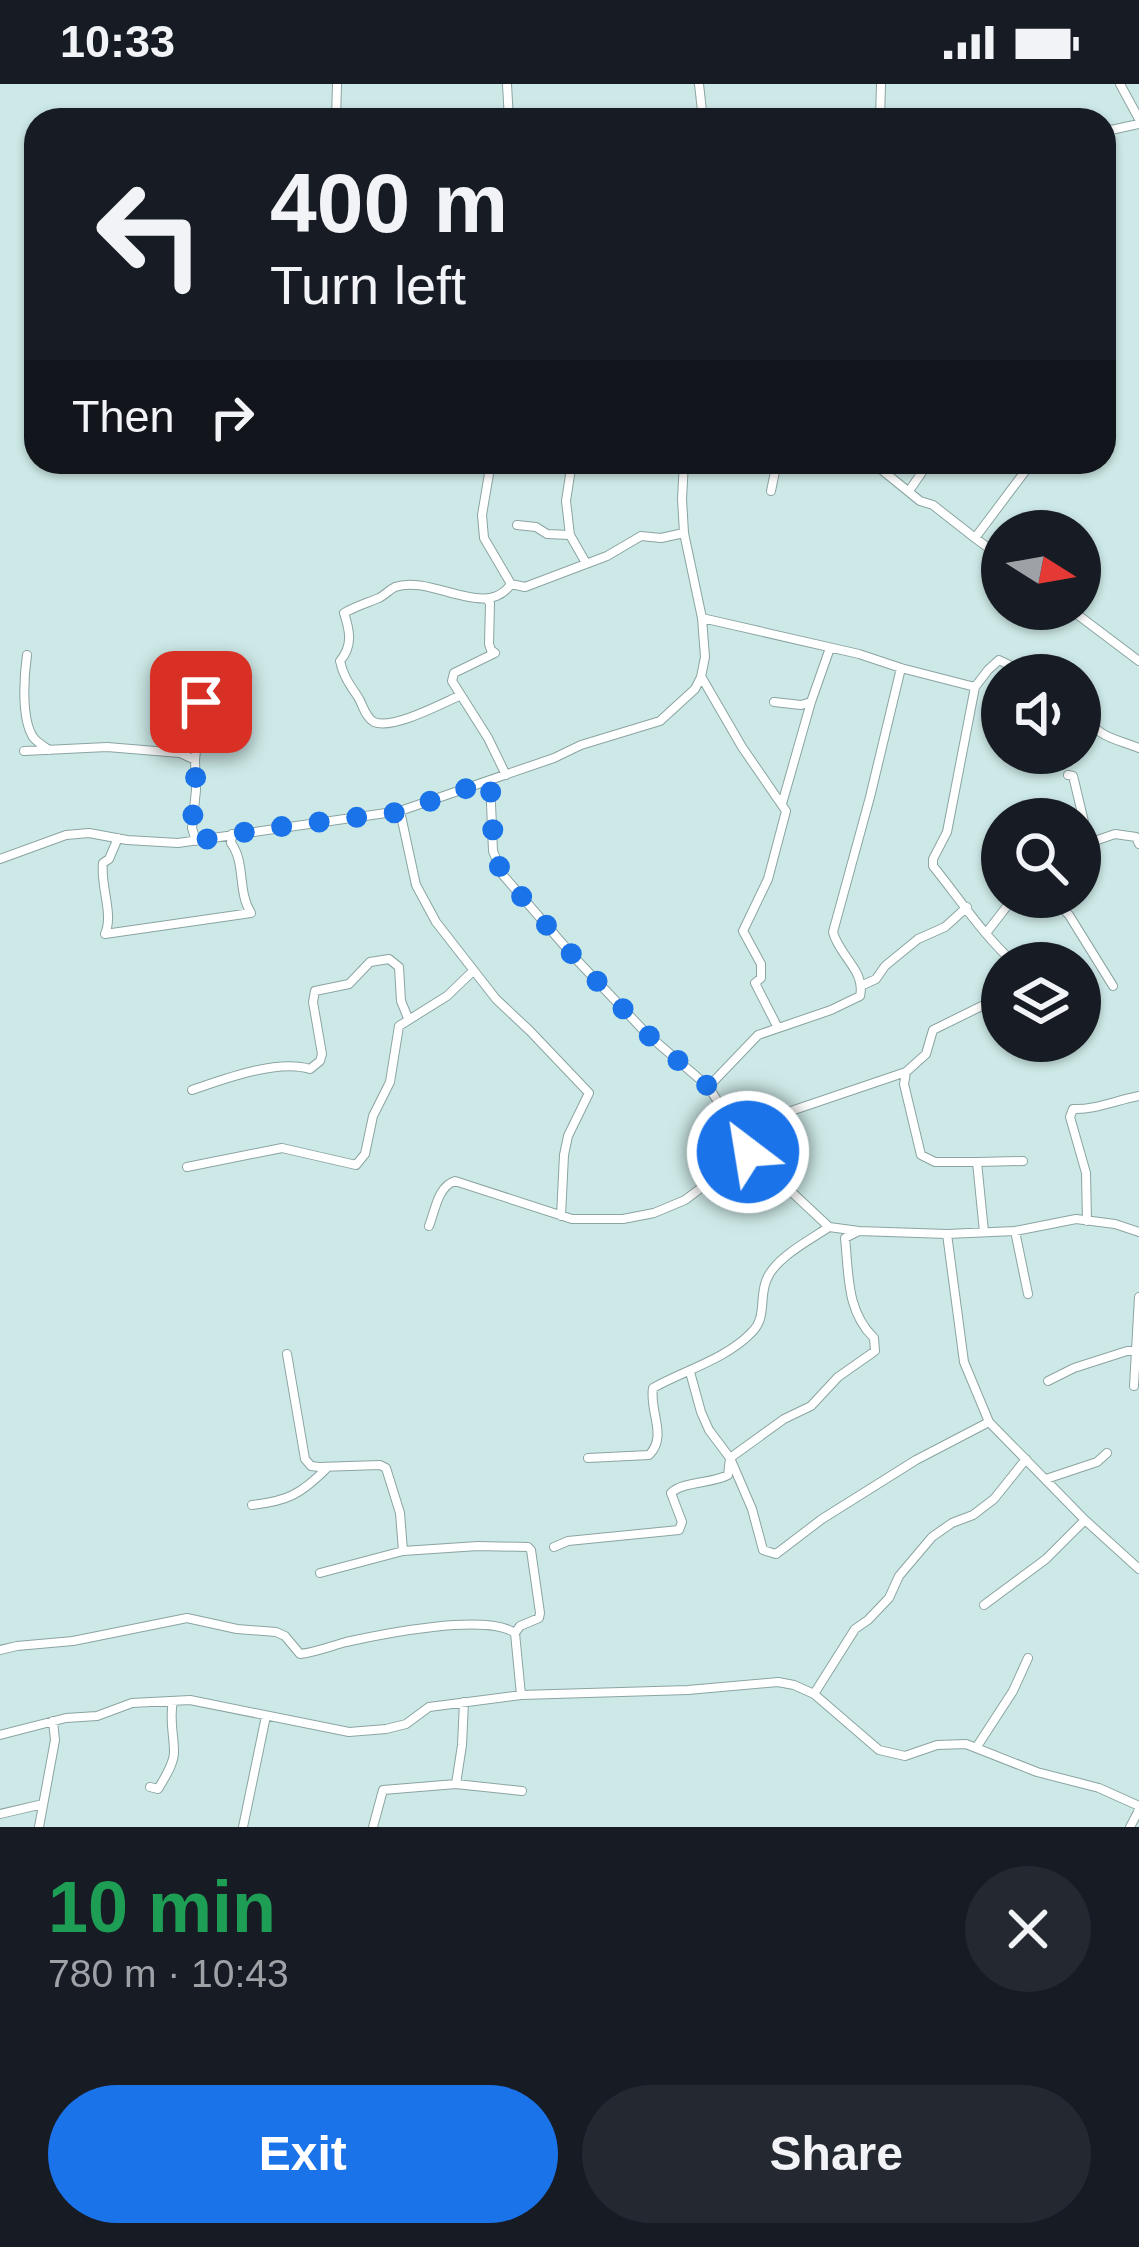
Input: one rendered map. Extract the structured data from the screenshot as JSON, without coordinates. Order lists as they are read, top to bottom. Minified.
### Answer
{"north":"right","page":{"status":"10:33","turn":["400 m","Turn left"],"then":"Then","heading":["10 min","780 m · 10:43"],"buttons":["Exit","Share"]}}
